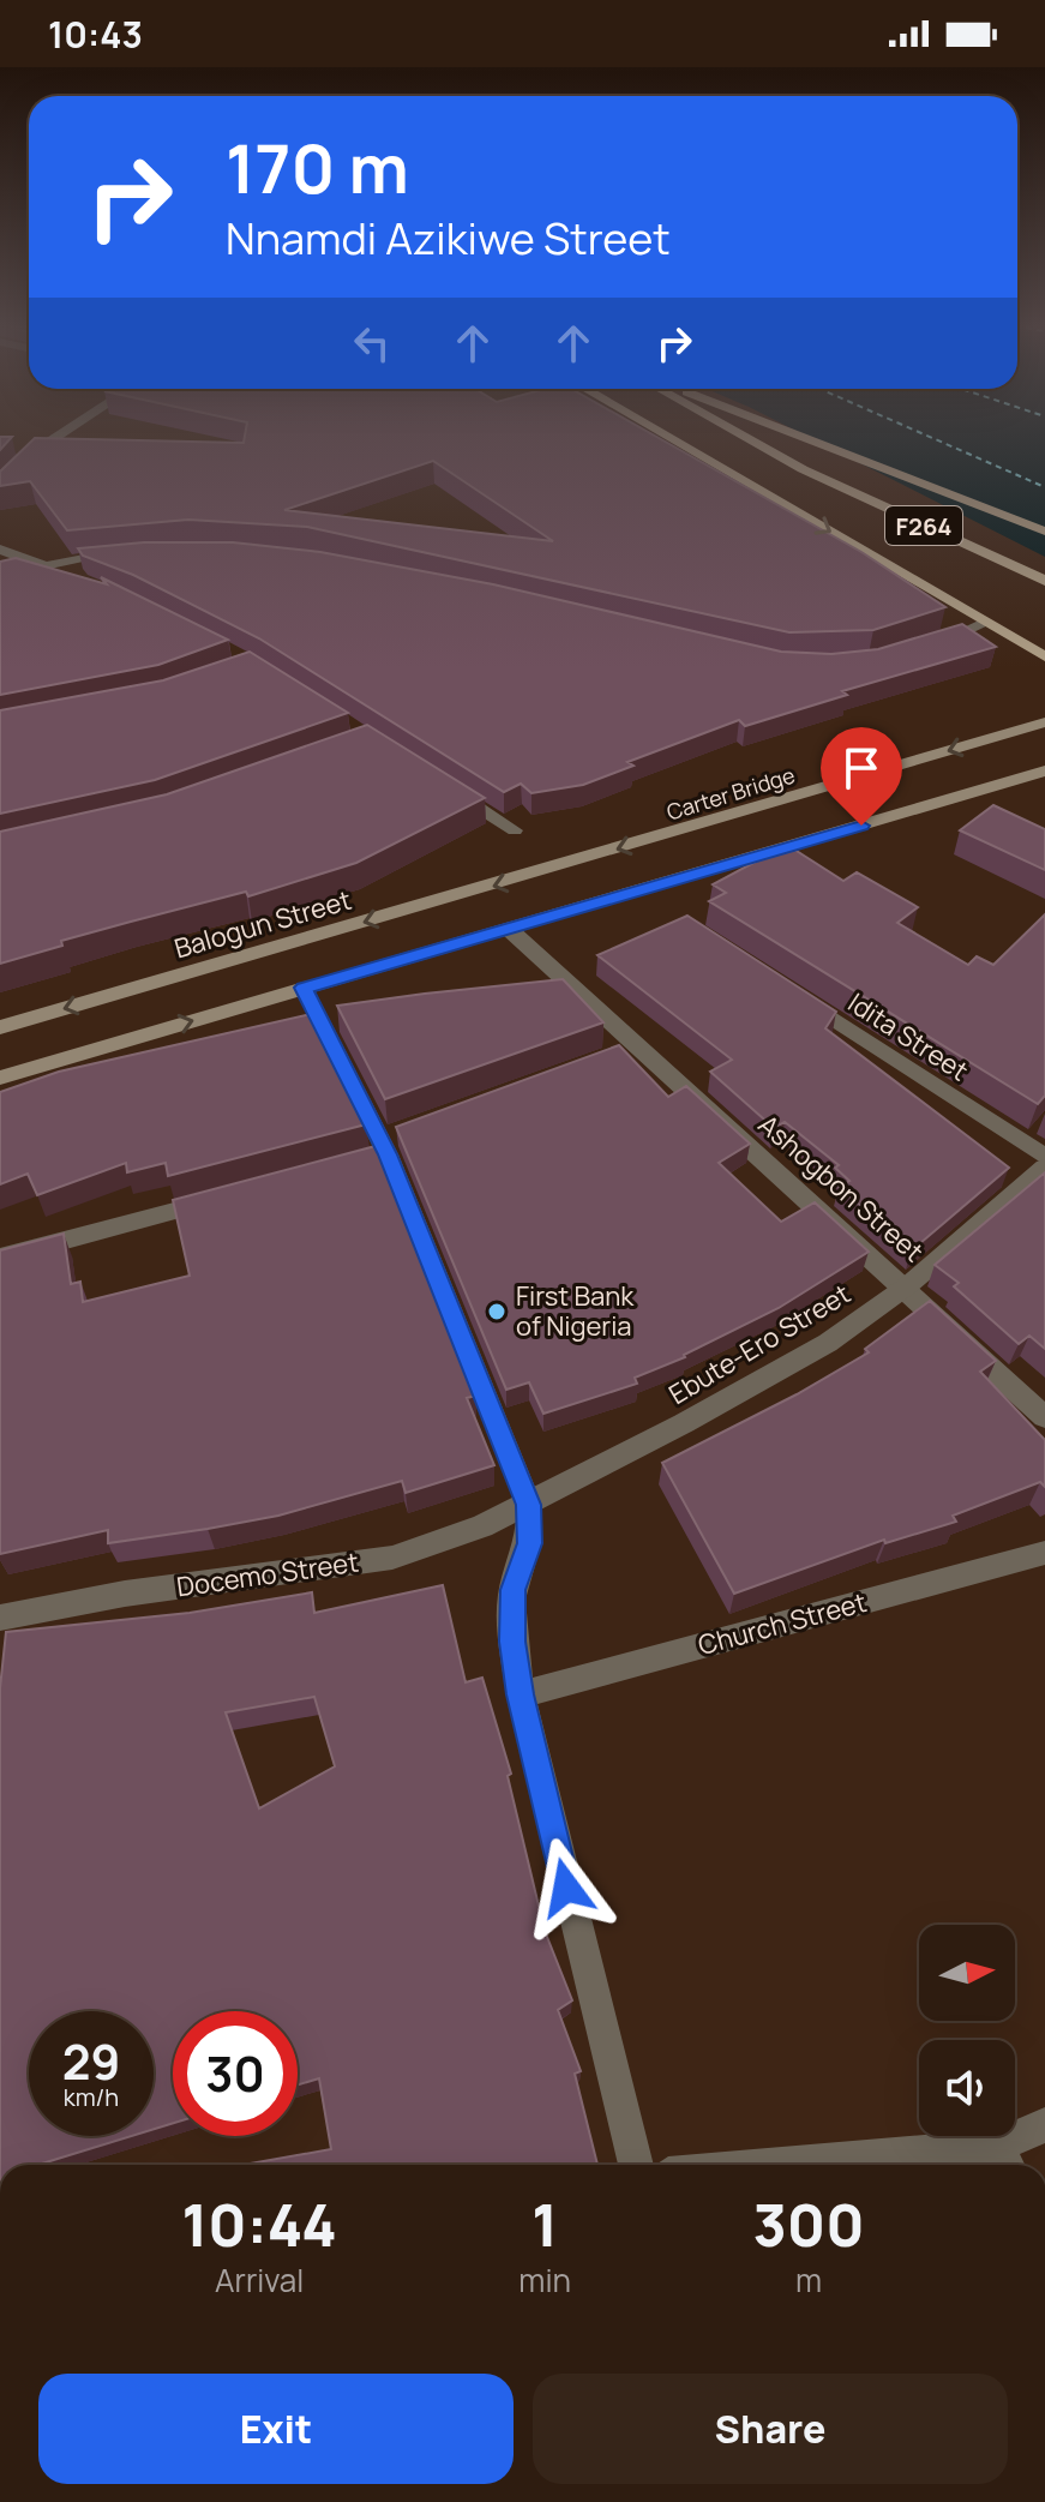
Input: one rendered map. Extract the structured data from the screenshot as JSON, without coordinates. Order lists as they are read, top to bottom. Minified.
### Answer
{"streets":{"main road":["F264","Carter Bridge","Balogun Street"],"street":["Idita Street","Ashogbon Street","Ebute-Ero Street","Docemo Street","Church Street"]},"crossings":[["Carter Bridge","Balogun Street"],["Ashogbon Street","Ebute-Ero Street"],["Ebute-Ero Street","Docemo Street"]],"places":["First Bank of Nigeria"],"north":"right","page":{"status":"10:43","turn":["170 m","Nnamdi Azikiwe Street"],"speed":"29 km/h","limit":"30","eta":["10:44","Arrival","1","min","300","m"],"buttons":["Exit","Share"]}}
